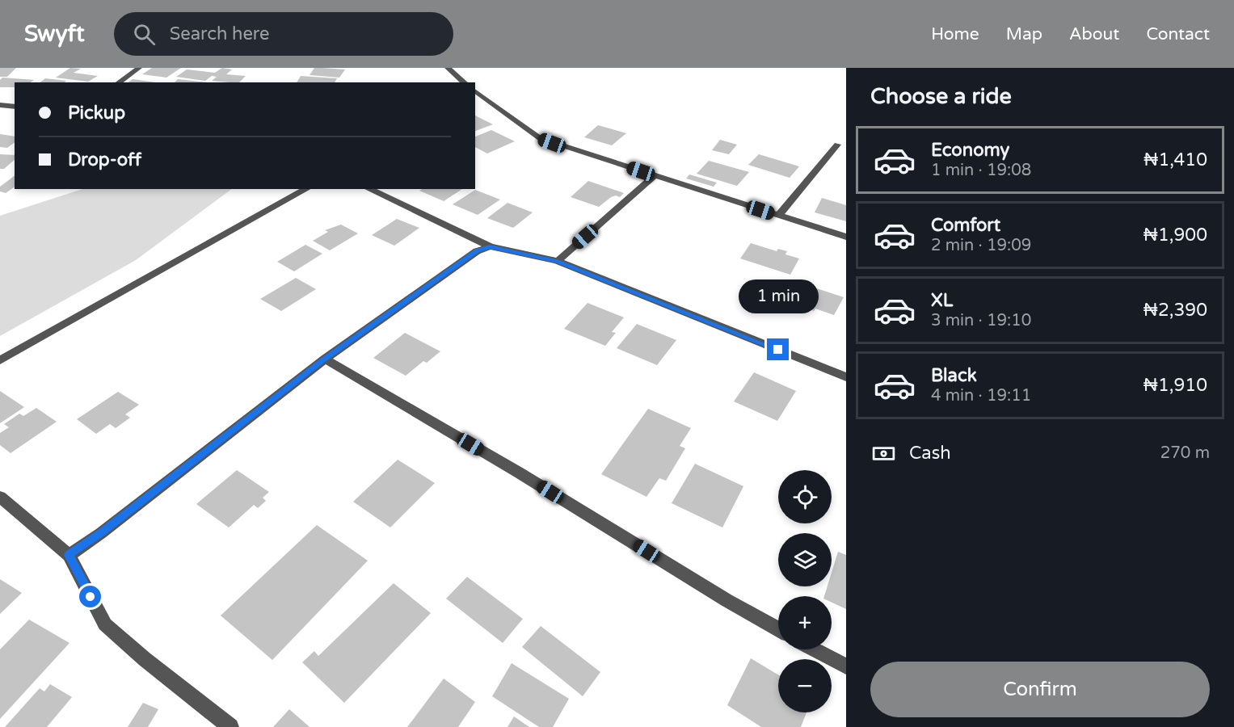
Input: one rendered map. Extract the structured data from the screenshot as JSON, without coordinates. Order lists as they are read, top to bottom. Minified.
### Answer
{"page":{"header":"Swyft","search":"Search here","nav":["Home","Map","About","Contact"],"heading":"Choose a ride","banner":["Pickup","Drop-off"],"list":[{"name":"Economy","note":"1 min · 19:08","value":"₦1,410"},{"name":"Comfort","note":"2 min · 19:09","value":"₦1,900"},{"name":"XL","note":"3 min · 19:10","value":"₦2,390"},{"name":"Black","note":"4 min · 19:11","value":"₦1,910"}],"bubble":"1 min","pay":["Cash","270 m"],"map_buttons":["+","−"],"buttons":"Confirm"}}
